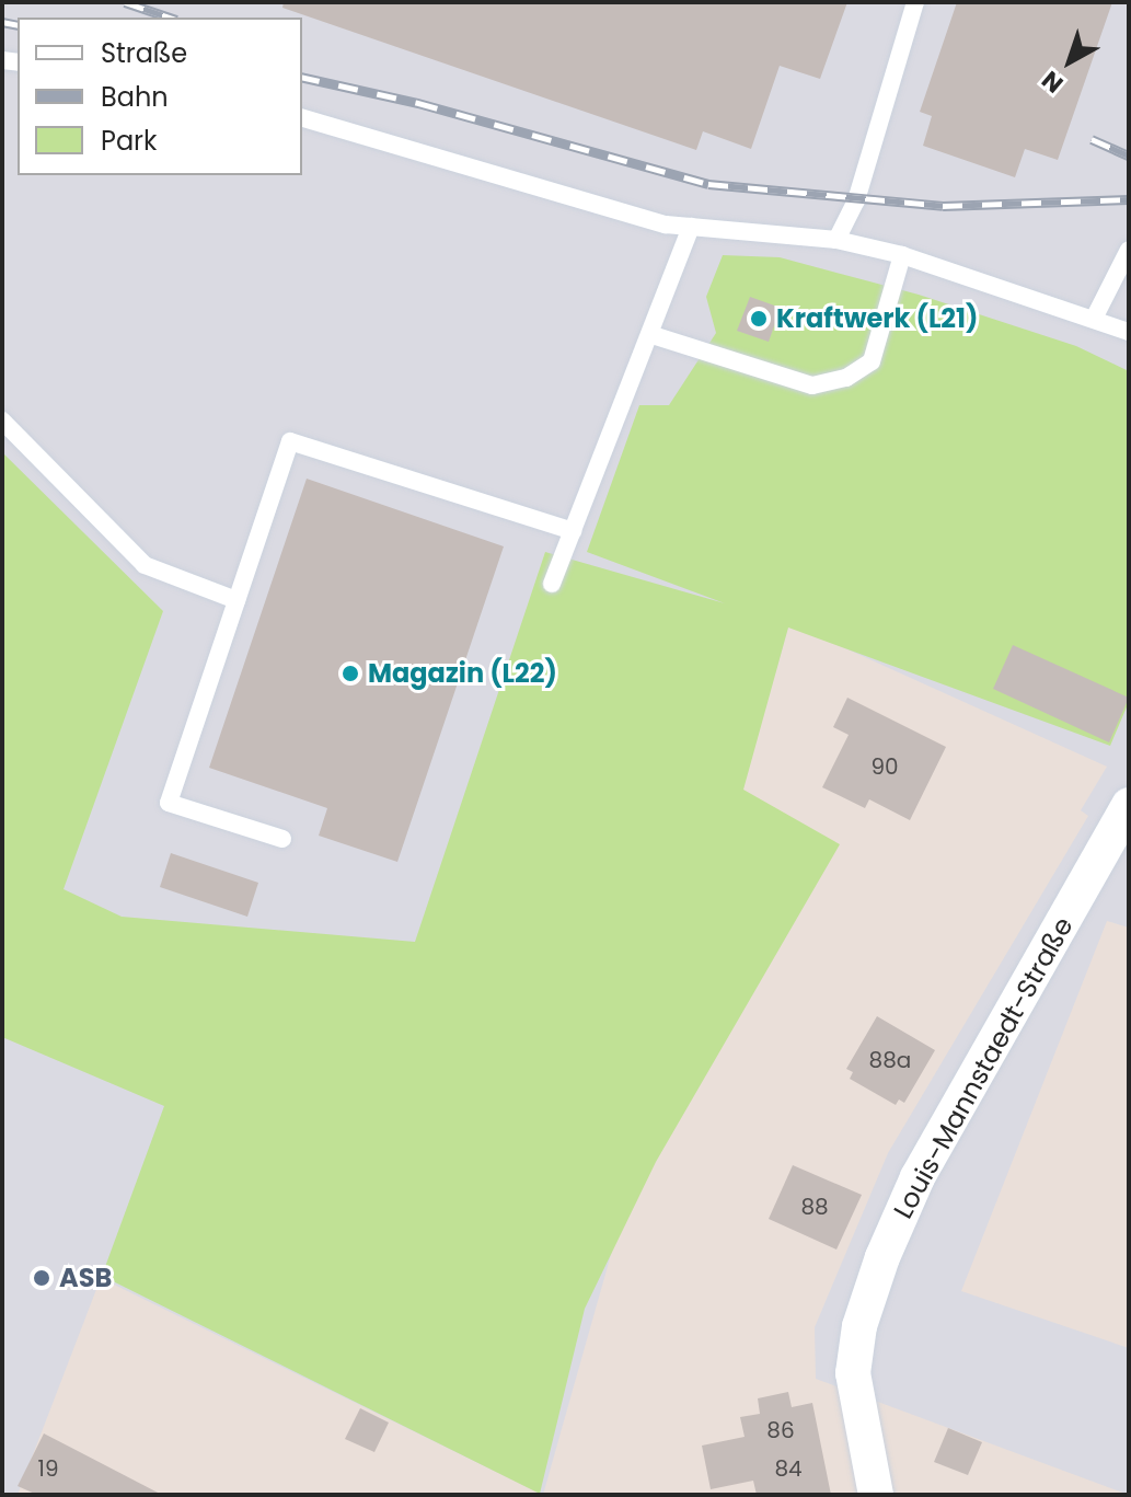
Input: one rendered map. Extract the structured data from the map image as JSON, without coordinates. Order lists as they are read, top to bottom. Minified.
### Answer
{"streets":{"street":["Louis-Mannstaedt-Straße"]},"places":["Kraftwerk (L21)","Magazin (L22)","ASB"],"house_numbers":["90","88a","88","86","19","84"],"legend":["Straße","Bahn","Park"],"north":"bottom left"}
